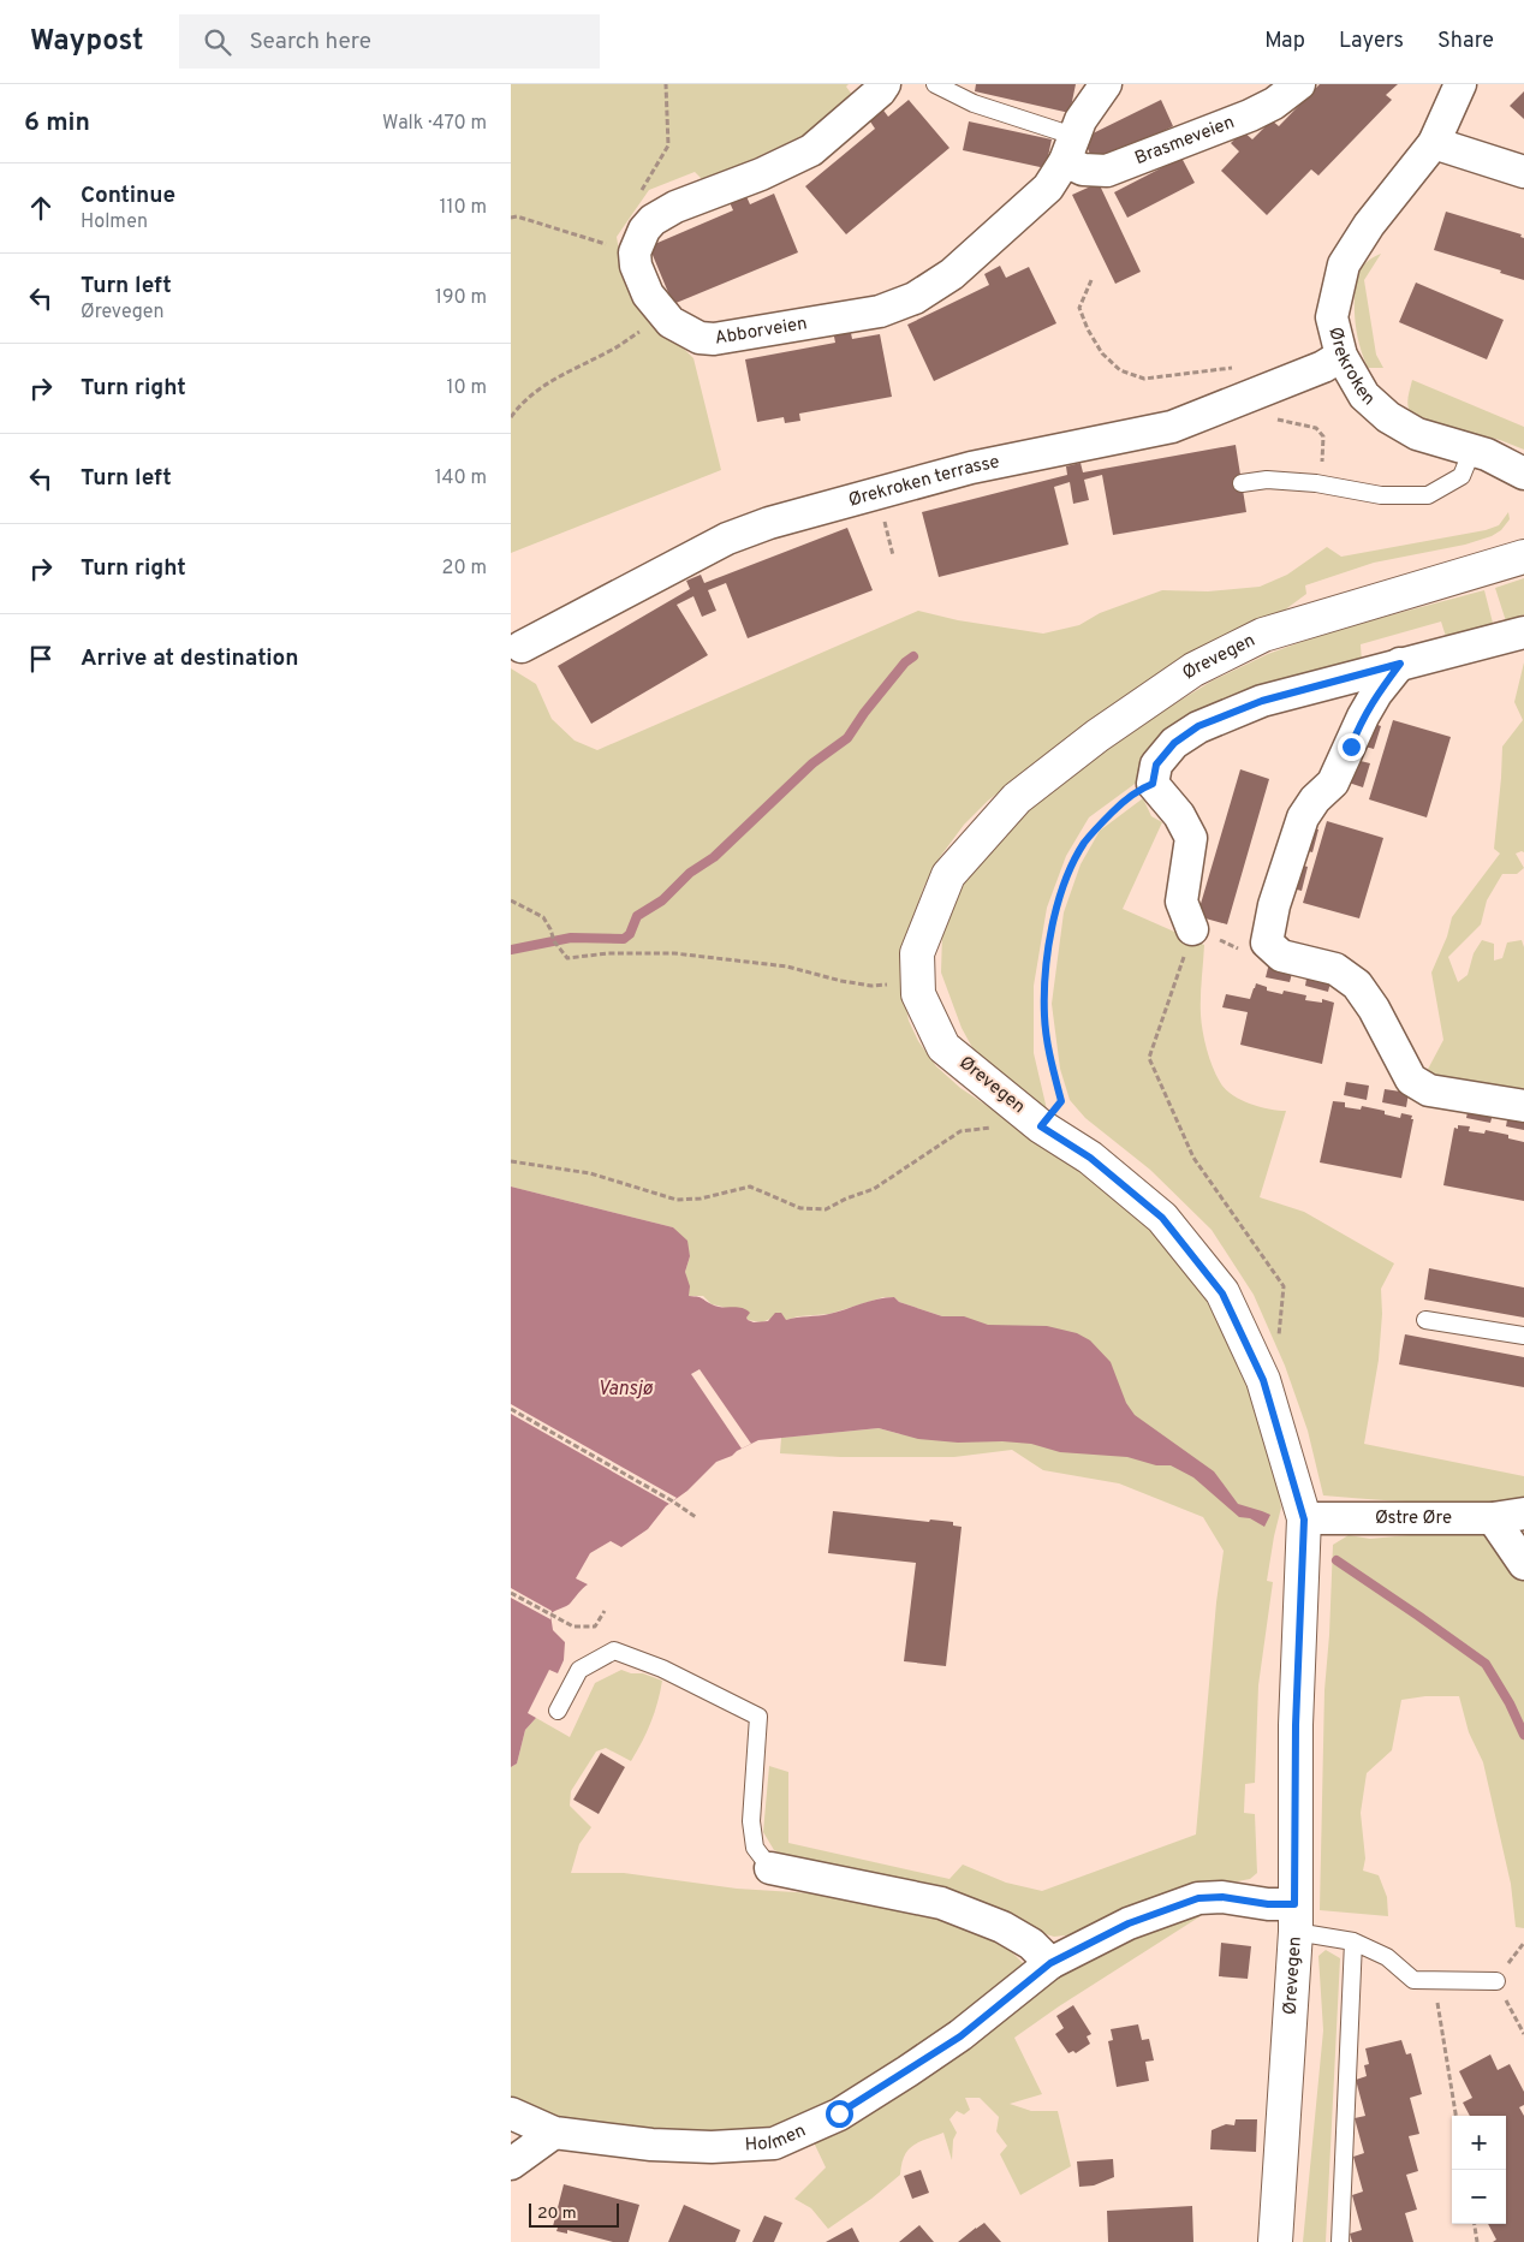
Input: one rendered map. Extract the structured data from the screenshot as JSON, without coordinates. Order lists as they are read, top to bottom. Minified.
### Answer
{"streets":{"street":["Brasmeveien","Abborveien","Ørekroken","Ørekroken terrasse","Ørevegen","Østre Øre","Holmen"]},"crossings":[["Brasmeveien","Abborveien"],["Ørekroken","Ørekroken terrasse"],["Ørevegen","Østre Øre"],["Ørevegen","Holmen"]],"water":["Vansjø"],"scale_bar":"20 m","page":{"header":"Waypost","search":"Search here","nav":["Map","Layers","Share"],"heading":["6 min","Walk · 470 m"],"list":[["Continue","Holmen","110 m"],["Turn left","Ørevegen","190 m"],["Turn right","10 m"],["Turn left","140 m"],["Turn right","20 m"],"Arrive at destination"],"map_buttons":["+","−"],"scale":"20 m"}}
